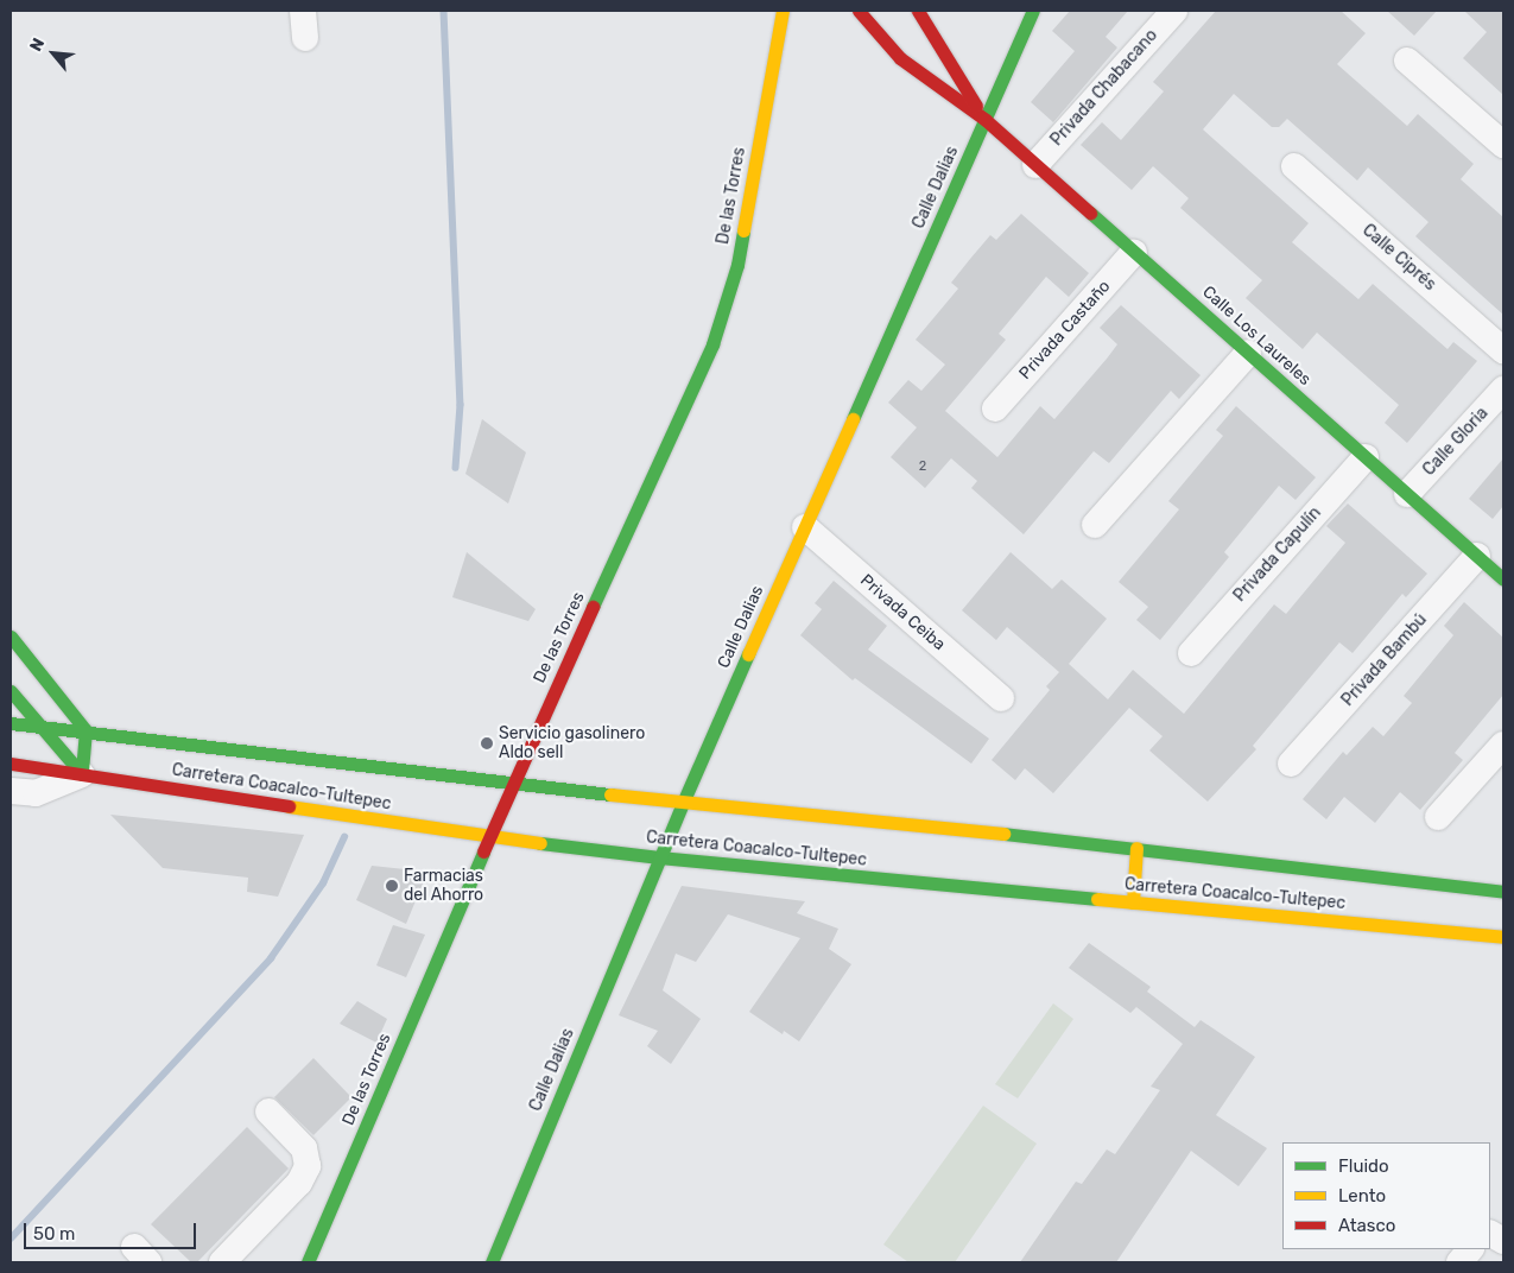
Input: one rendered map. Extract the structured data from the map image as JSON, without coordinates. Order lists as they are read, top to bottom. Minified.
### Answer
{"streets":{"main road":["Calle Dalias","De las Torres","Calle Los Laureles","Carretera Coacalco-Tultepec"],"street":["Privada Chabacano","Calle Ciprés","Privada Castaño","Calle Gloria","Privada Capulín","Privada Ceiba","Privada Bambú"]},"crossings":[["Privada Chabacano","Calle Los Laureles"],["Calle Dalias","Calle Los Laureles"],["Calle Dalias","Privada Ceiba"],["Calle Dalias","Carretera Coacalco-Tultepec"],["De las Torres","Carretera Coacalco-Tultepec"],["Privada Castaño","Calle Los Laureles"],["Calle Los Laureles","Calle Gloria"],["Calle Los Laureles","Privada Capulín"],["Calle Los Laureles","Privada Bambú"]],"places":["Servicio gasolinero Aldo sell","Farmacias del Ahorro"],"house_numbers":["2"],"legend":["Fluido","Lento","Atasco"],"scale_bar":"50 m","north":"top left"}
